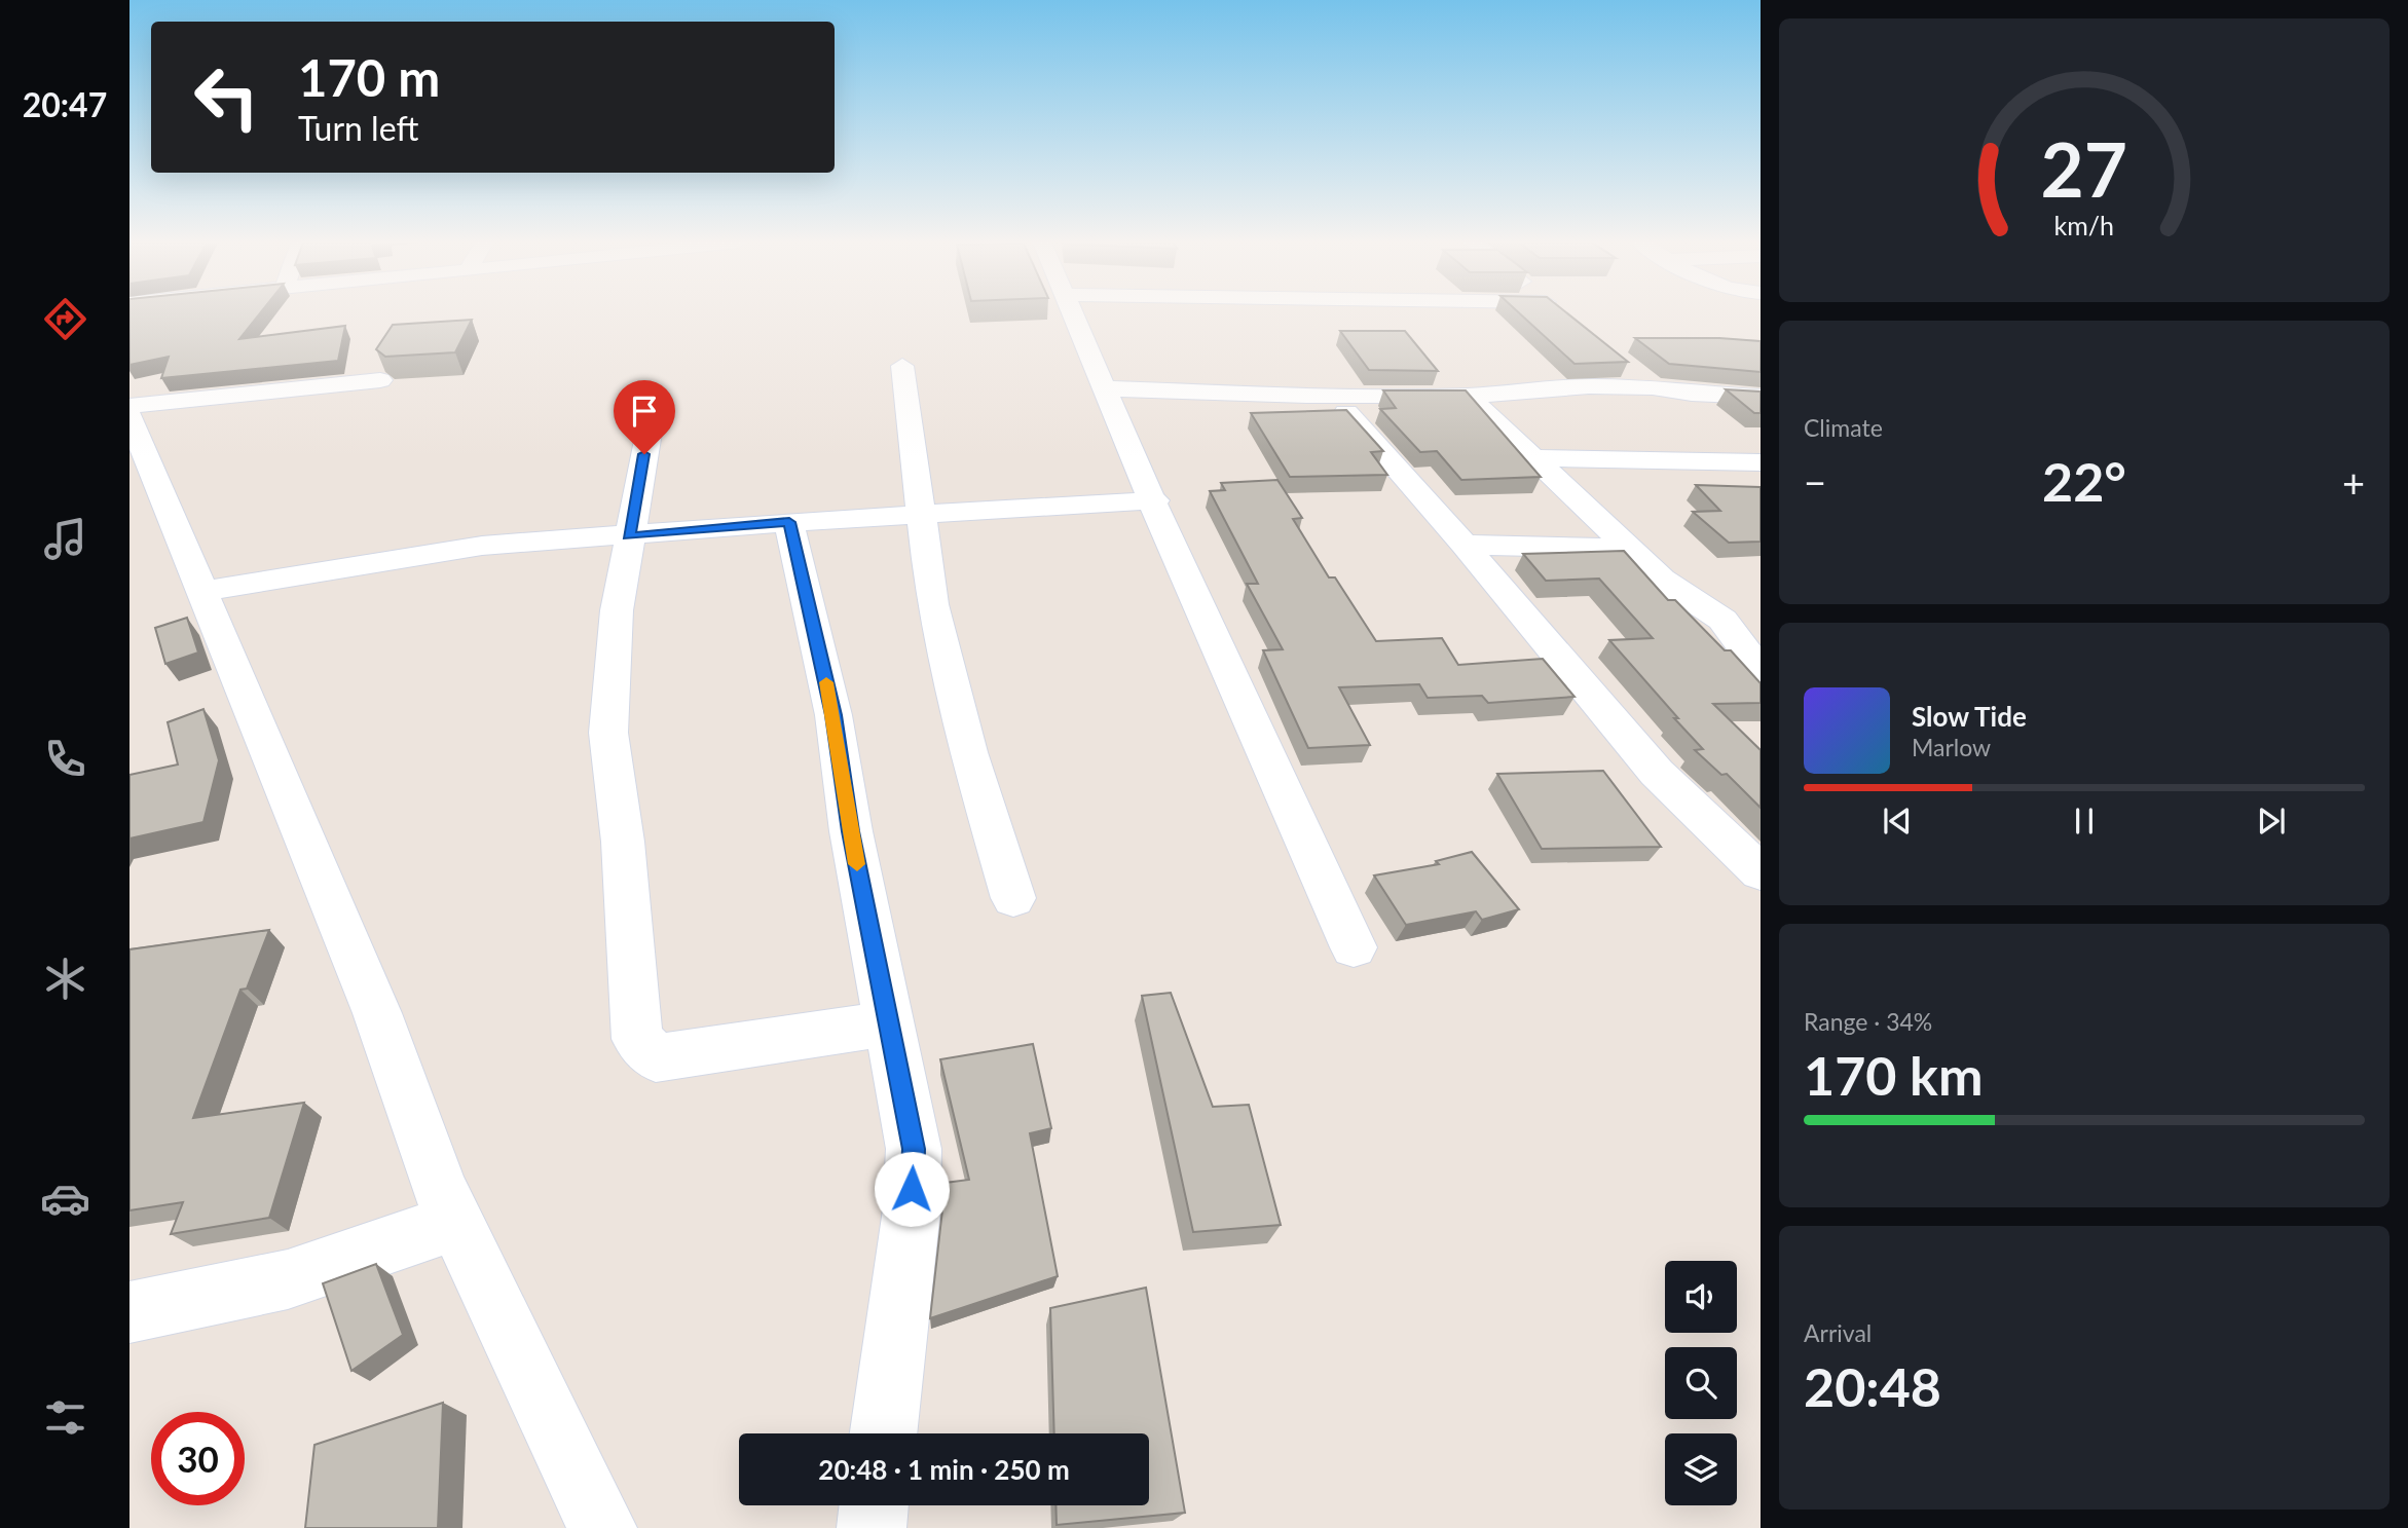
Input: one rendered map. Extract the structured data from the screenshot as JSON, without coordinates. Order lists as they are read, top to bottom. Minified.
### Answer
{"page":{"tabs":"20:47","turn":["170 m","Turn left"],"tile":["Climate",["Range · 34%","170 km"],["Arrival","20:48"]],"heat":["−","22°","+"],"song":["Slow Tide","Marlow"],"limit":"30","trip":"20:48 · 1 min · 250 m","gauge":["27","km/h"]}}
